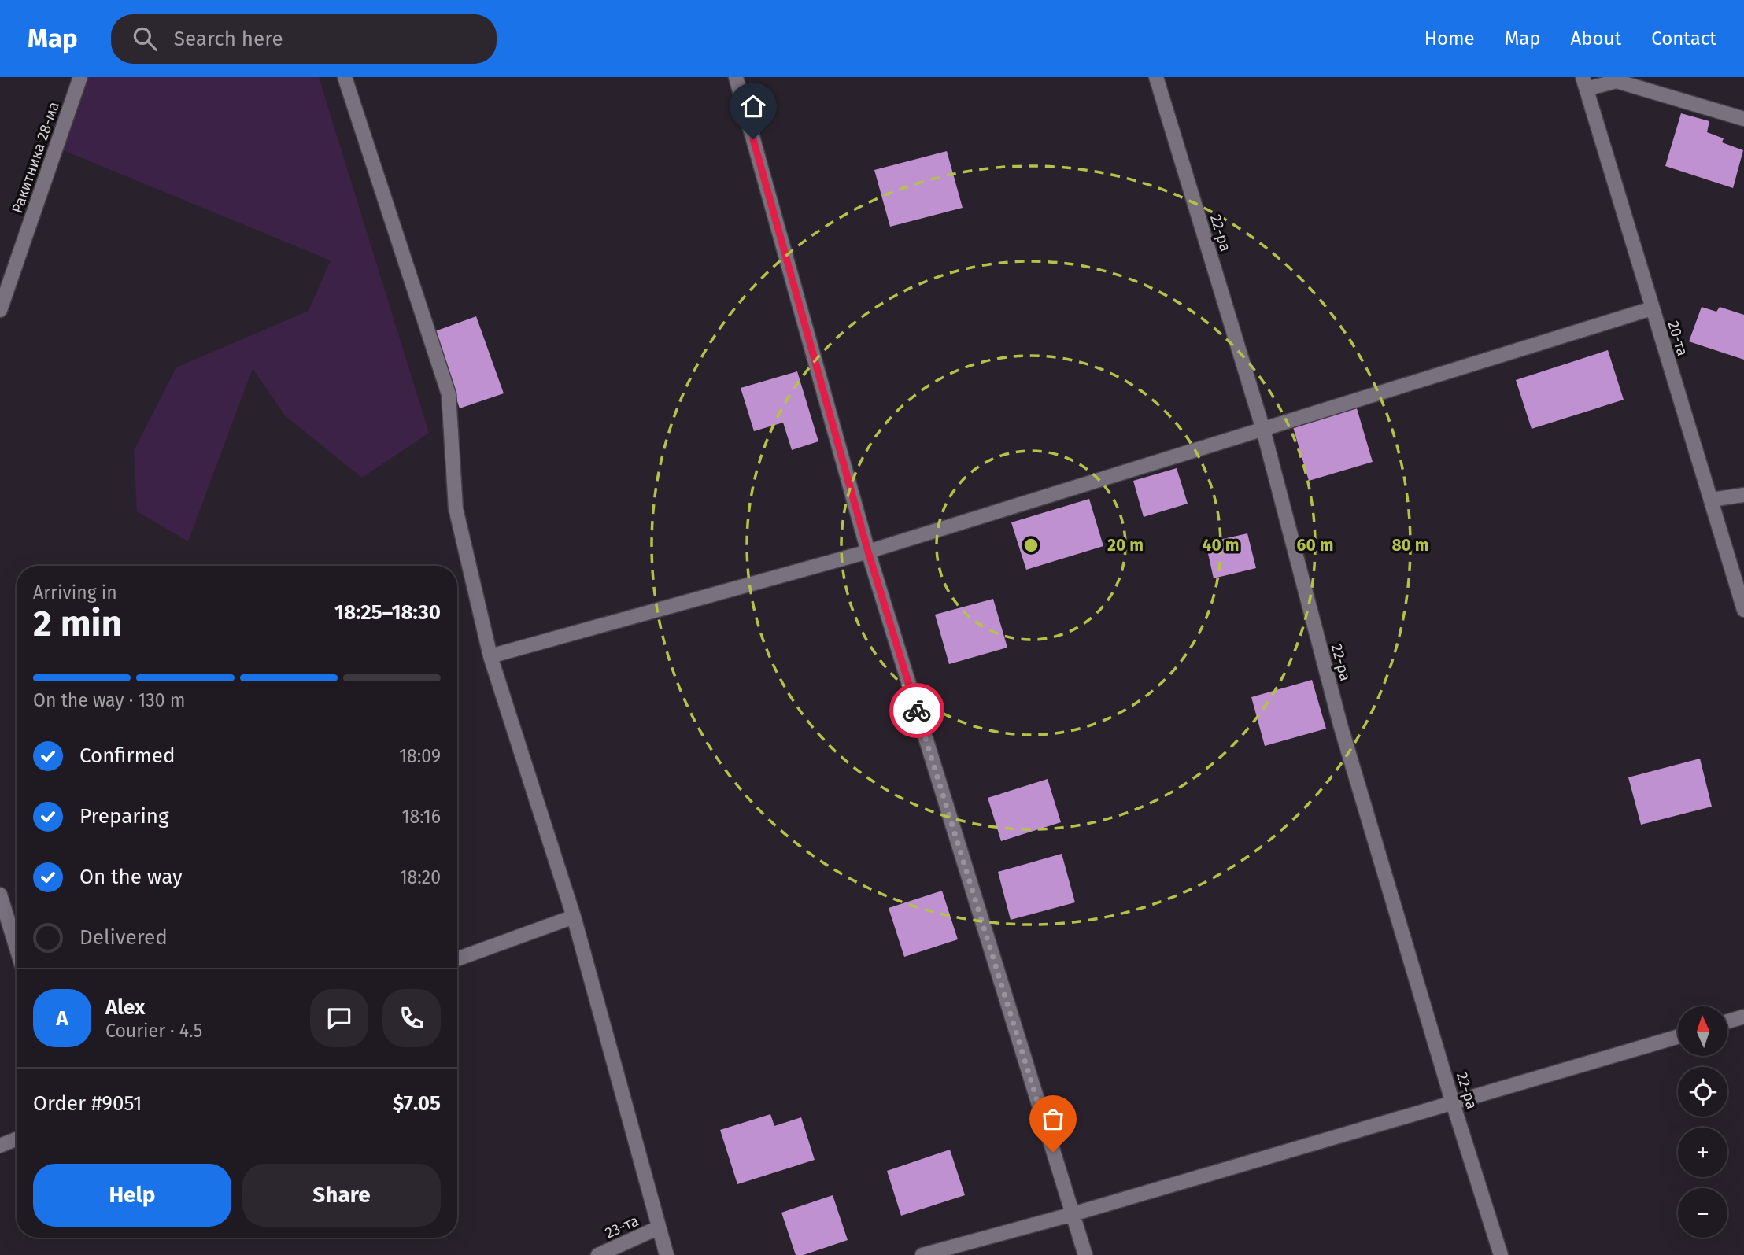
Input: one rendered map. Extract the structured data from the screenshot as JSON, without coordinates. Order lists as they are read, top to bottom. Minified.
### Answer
{"streets":{"street":["Ракитника 28-ма","22-ра","20-та","23-та"]},"north":"top","page":{"header":"Map","search":"Search here","nav":["Home","Map","About","Contact"],"heading":["2 min","Arriving in","18:25–18:30"],"panel":["Alex","Courier · 4.5","Order #9051","$7.05"],"bar":"On the way · 130 m","list":[["Confirmed","18:09"],["Preparing","18:16"],["On the way","18:20"],"Delivered"],"round":"A","map_buttons":["+","−"],"buttons":["Help","Share"]},"rings":["20 m","40 m","60 m","80 m"]}
